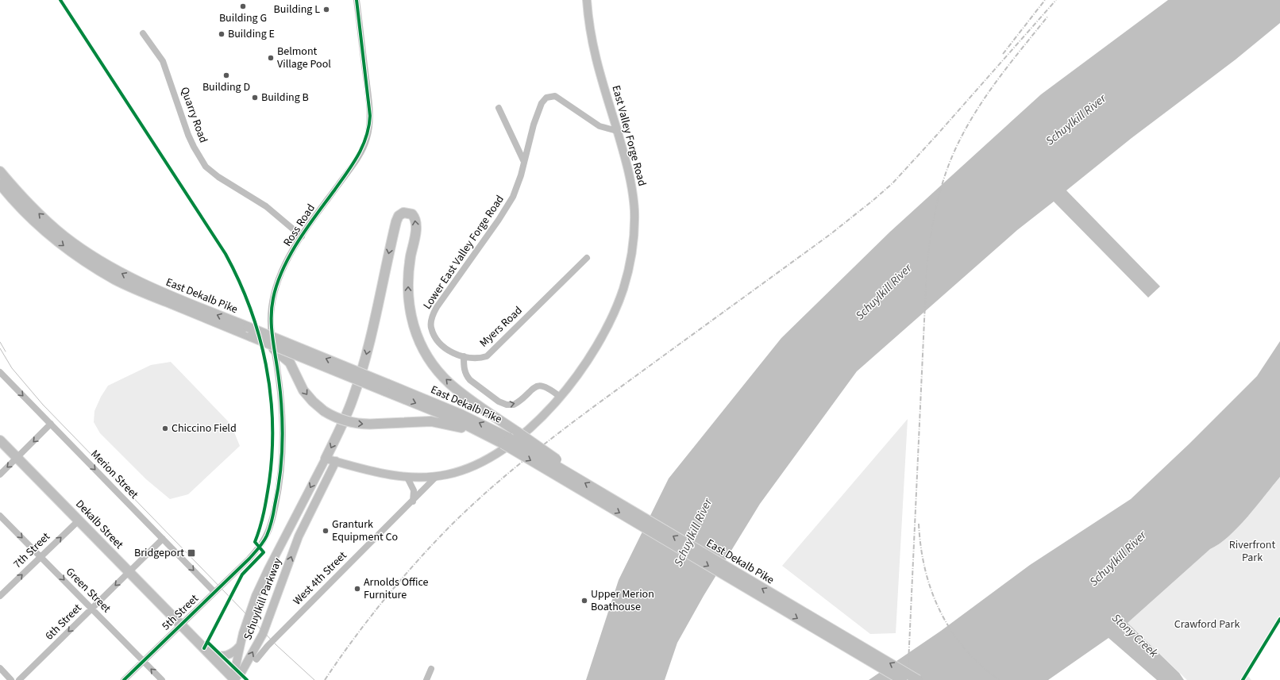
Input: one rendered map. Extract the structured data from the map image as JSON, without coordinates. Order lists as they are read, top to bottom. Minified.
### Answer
{"streets":{"highway":["East Dekalb Pike","Dekalb Street"],"main road":["East Valley Forge Road","Schuylkill Parkway"],"street":["Quarry Road","Ross Road","Lower East Valley Forge Road","Myers Road","Merion Street","7th Street","West 4th Street","Green Street","5th Street","6th Street"]},"crossings":[["Quarry Road","Ross Road"],["East Valley Forge Road","Lower East Valley Forge Road"],["East Valley Forge Road","West 4th Street"],["East Valley Forge Road","Schuylkill Parkway"],["Ross Road","5th Street"],["Lower East Valley Forge Road","Myers Road"],["Merion Street","5th Street"],["Merion Street","6th Street"],["Dekalb Street","7th Street"],["Dekalb Street","Schuylkill Parkway"],["Dekalb Street","5th Street"],["Dekalb Street","6th Street"],["7th Street","Green Street"],["Green Street","5th Street"],["Green Street","6th Street"]],"one_way":["Merion Street","7th Street","6th Street"],"water":["Schuylkill River","Stony Creek"],"parks":["Riverfront Park","Crawford Park"],"places":{"other":["Building G","Building L","Building E","Belmont Village Pool","Building D","Building B","Chiccino Field","Granturk Equipment Co","Arnolds Office Furniture","Upper Merion Boathouse"],"transit":["Bridgeport"]}}
